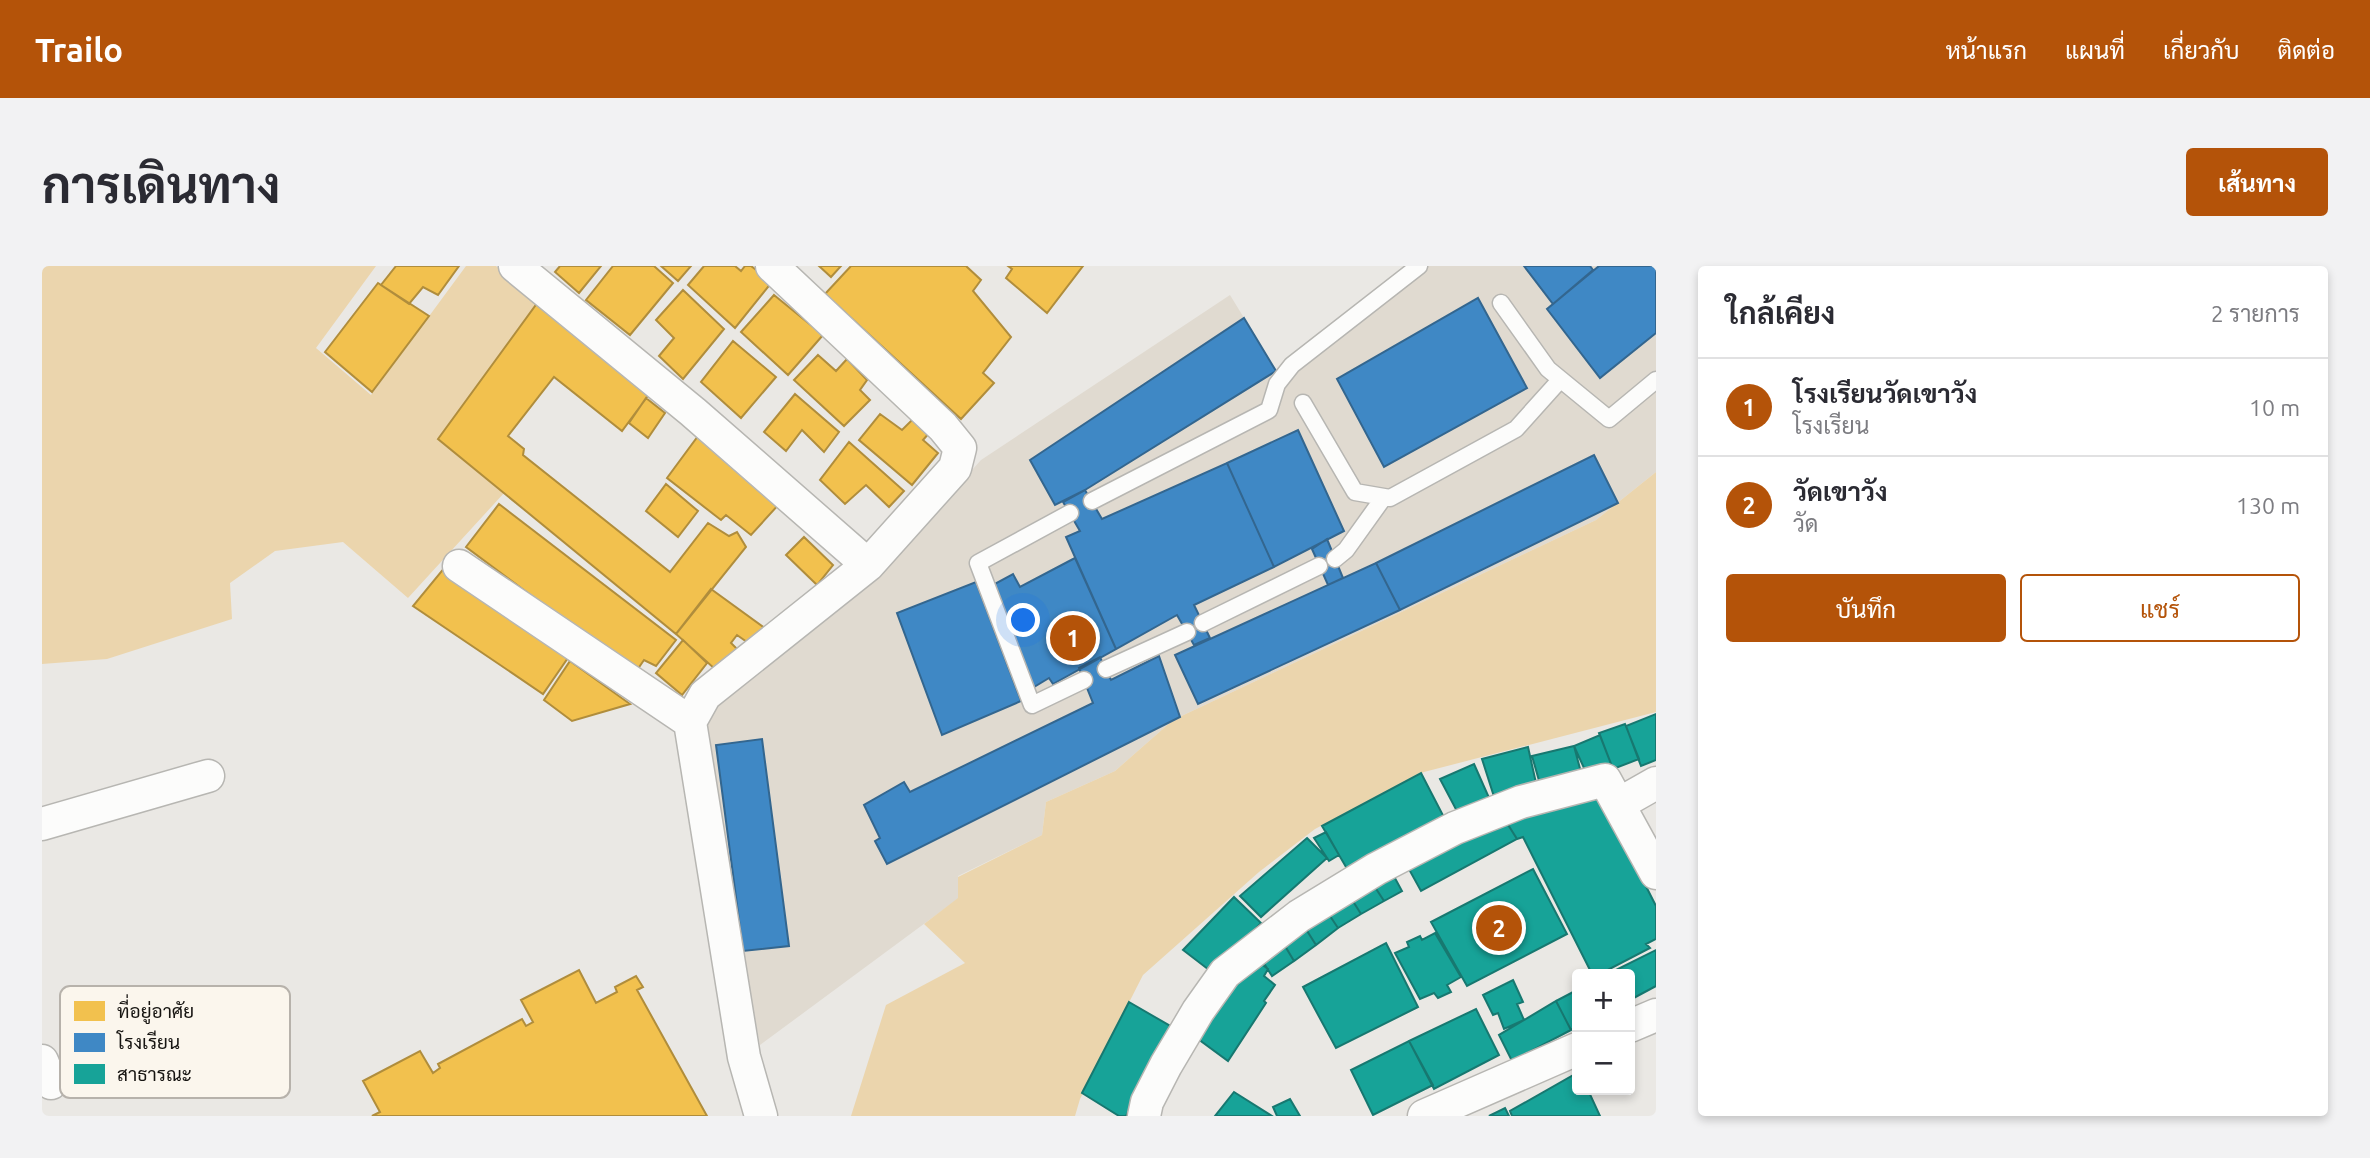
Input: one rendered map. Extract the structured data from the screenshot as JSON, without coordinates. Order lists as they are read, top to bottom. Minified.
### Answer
{"legend":["ที่อยู่อาศัย","โรงเรียน","สาธารณะ"],"page":{"header":"Trailo","nav":["หน้าแรก","แผนที่","เกี่ยวกับ","ติดต่อ"],"buttons":["เส้นทาง",["บันทึก","แชร์"]],"title":"การเดินทาง","heading":["ใกล้เคียง","2 รายการ"],"list":[{"mark":"1","name":"โรงเรียนวัดเขาวัง","note":"โรงเรียน","value":"10 m"},{"mark":"2","name":"วัดเขาวัง","note":"วัด","value":"130 m"}],"pins":["1","2"],"map_buttons":["+","−"]}}
